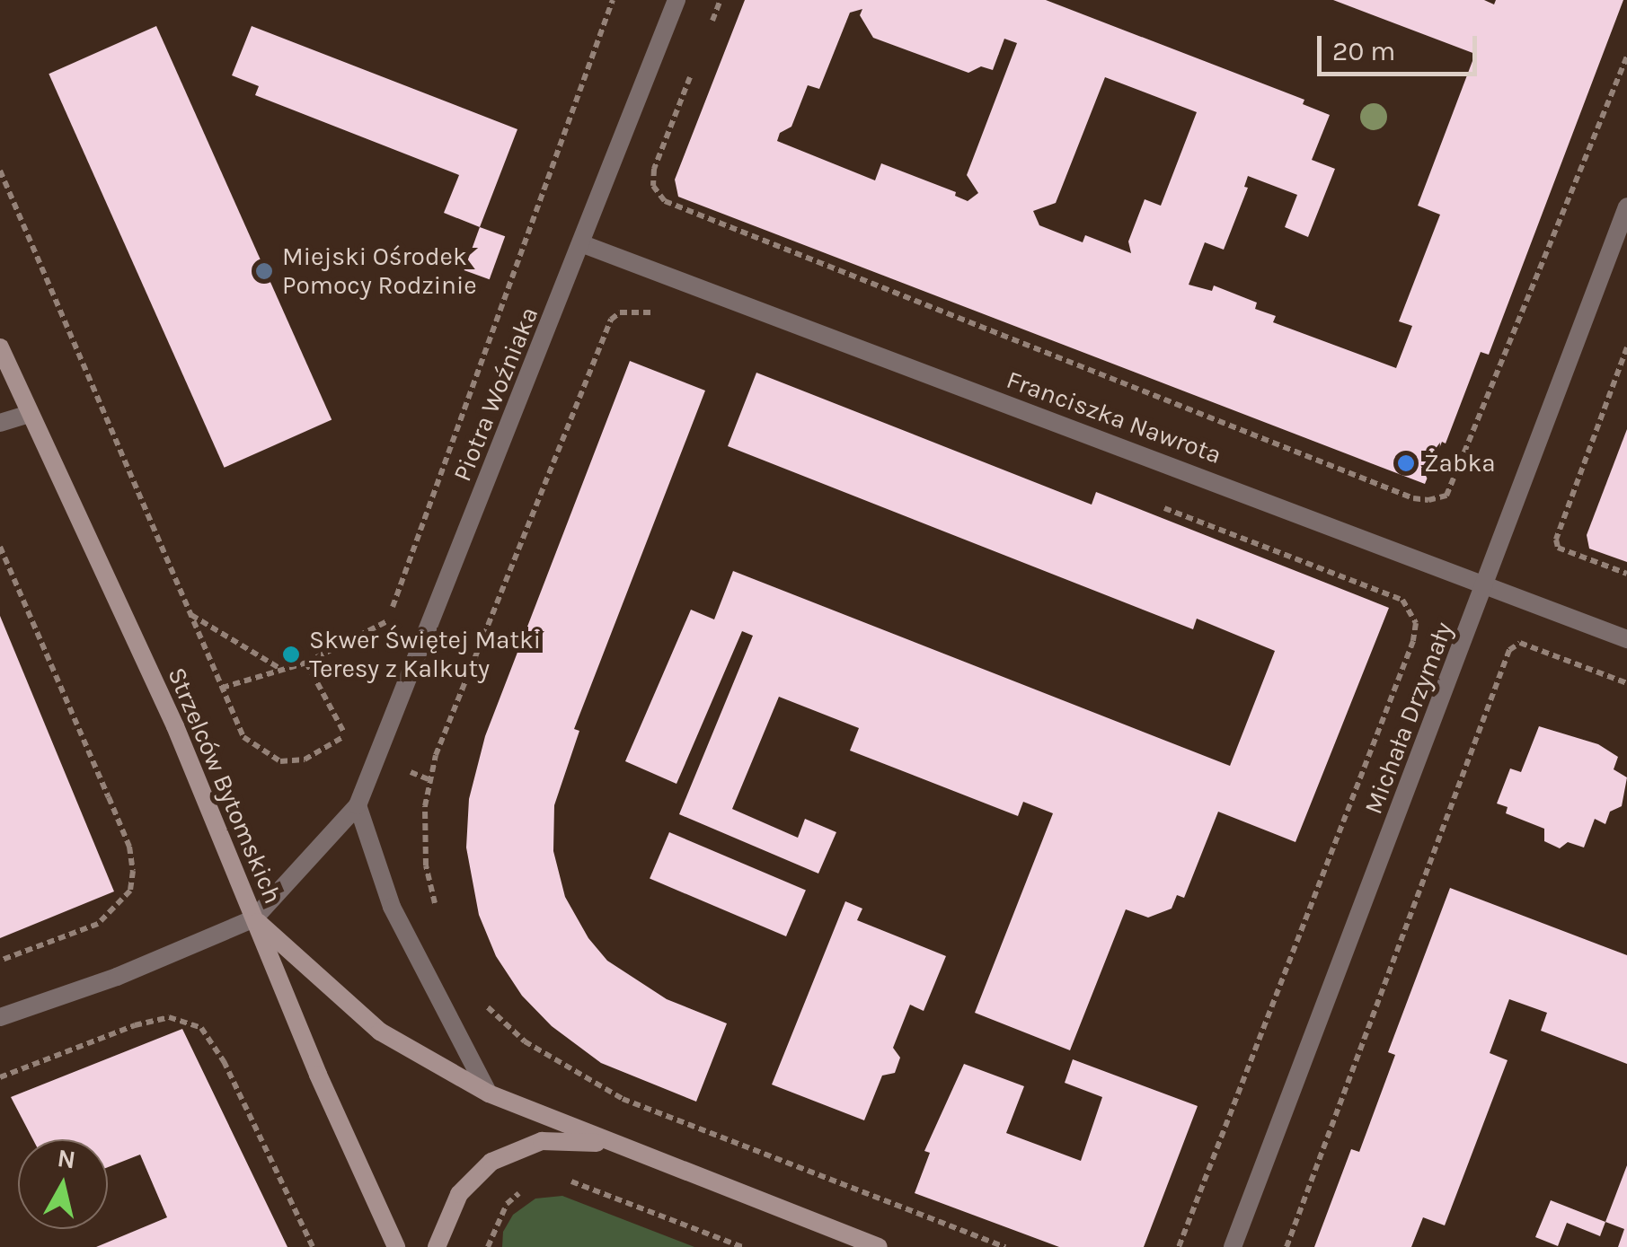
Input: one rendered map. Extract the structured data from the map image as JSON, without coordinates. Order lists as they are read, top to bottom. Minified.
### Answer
{"streets":{"main road":["Strzelców Bytomskich"],"street":["Piotra Woźniaka","Franciszka Nawrota","Michała Drzymały"]},"crossings":[["Piotra Woźniaka","Franciszka Nawrota"],["Piotra Woźniaka","Strzelców Bytomskich"],["Franciszka Nawrota","Michała Drzymały"]],"places":["Miejski Ośrodek Pomocy Rodzinie","Żabka","Skwer Świętej Matki Teresy z Kalkuty"],"scale_bar":"20 m","north":"top"}
